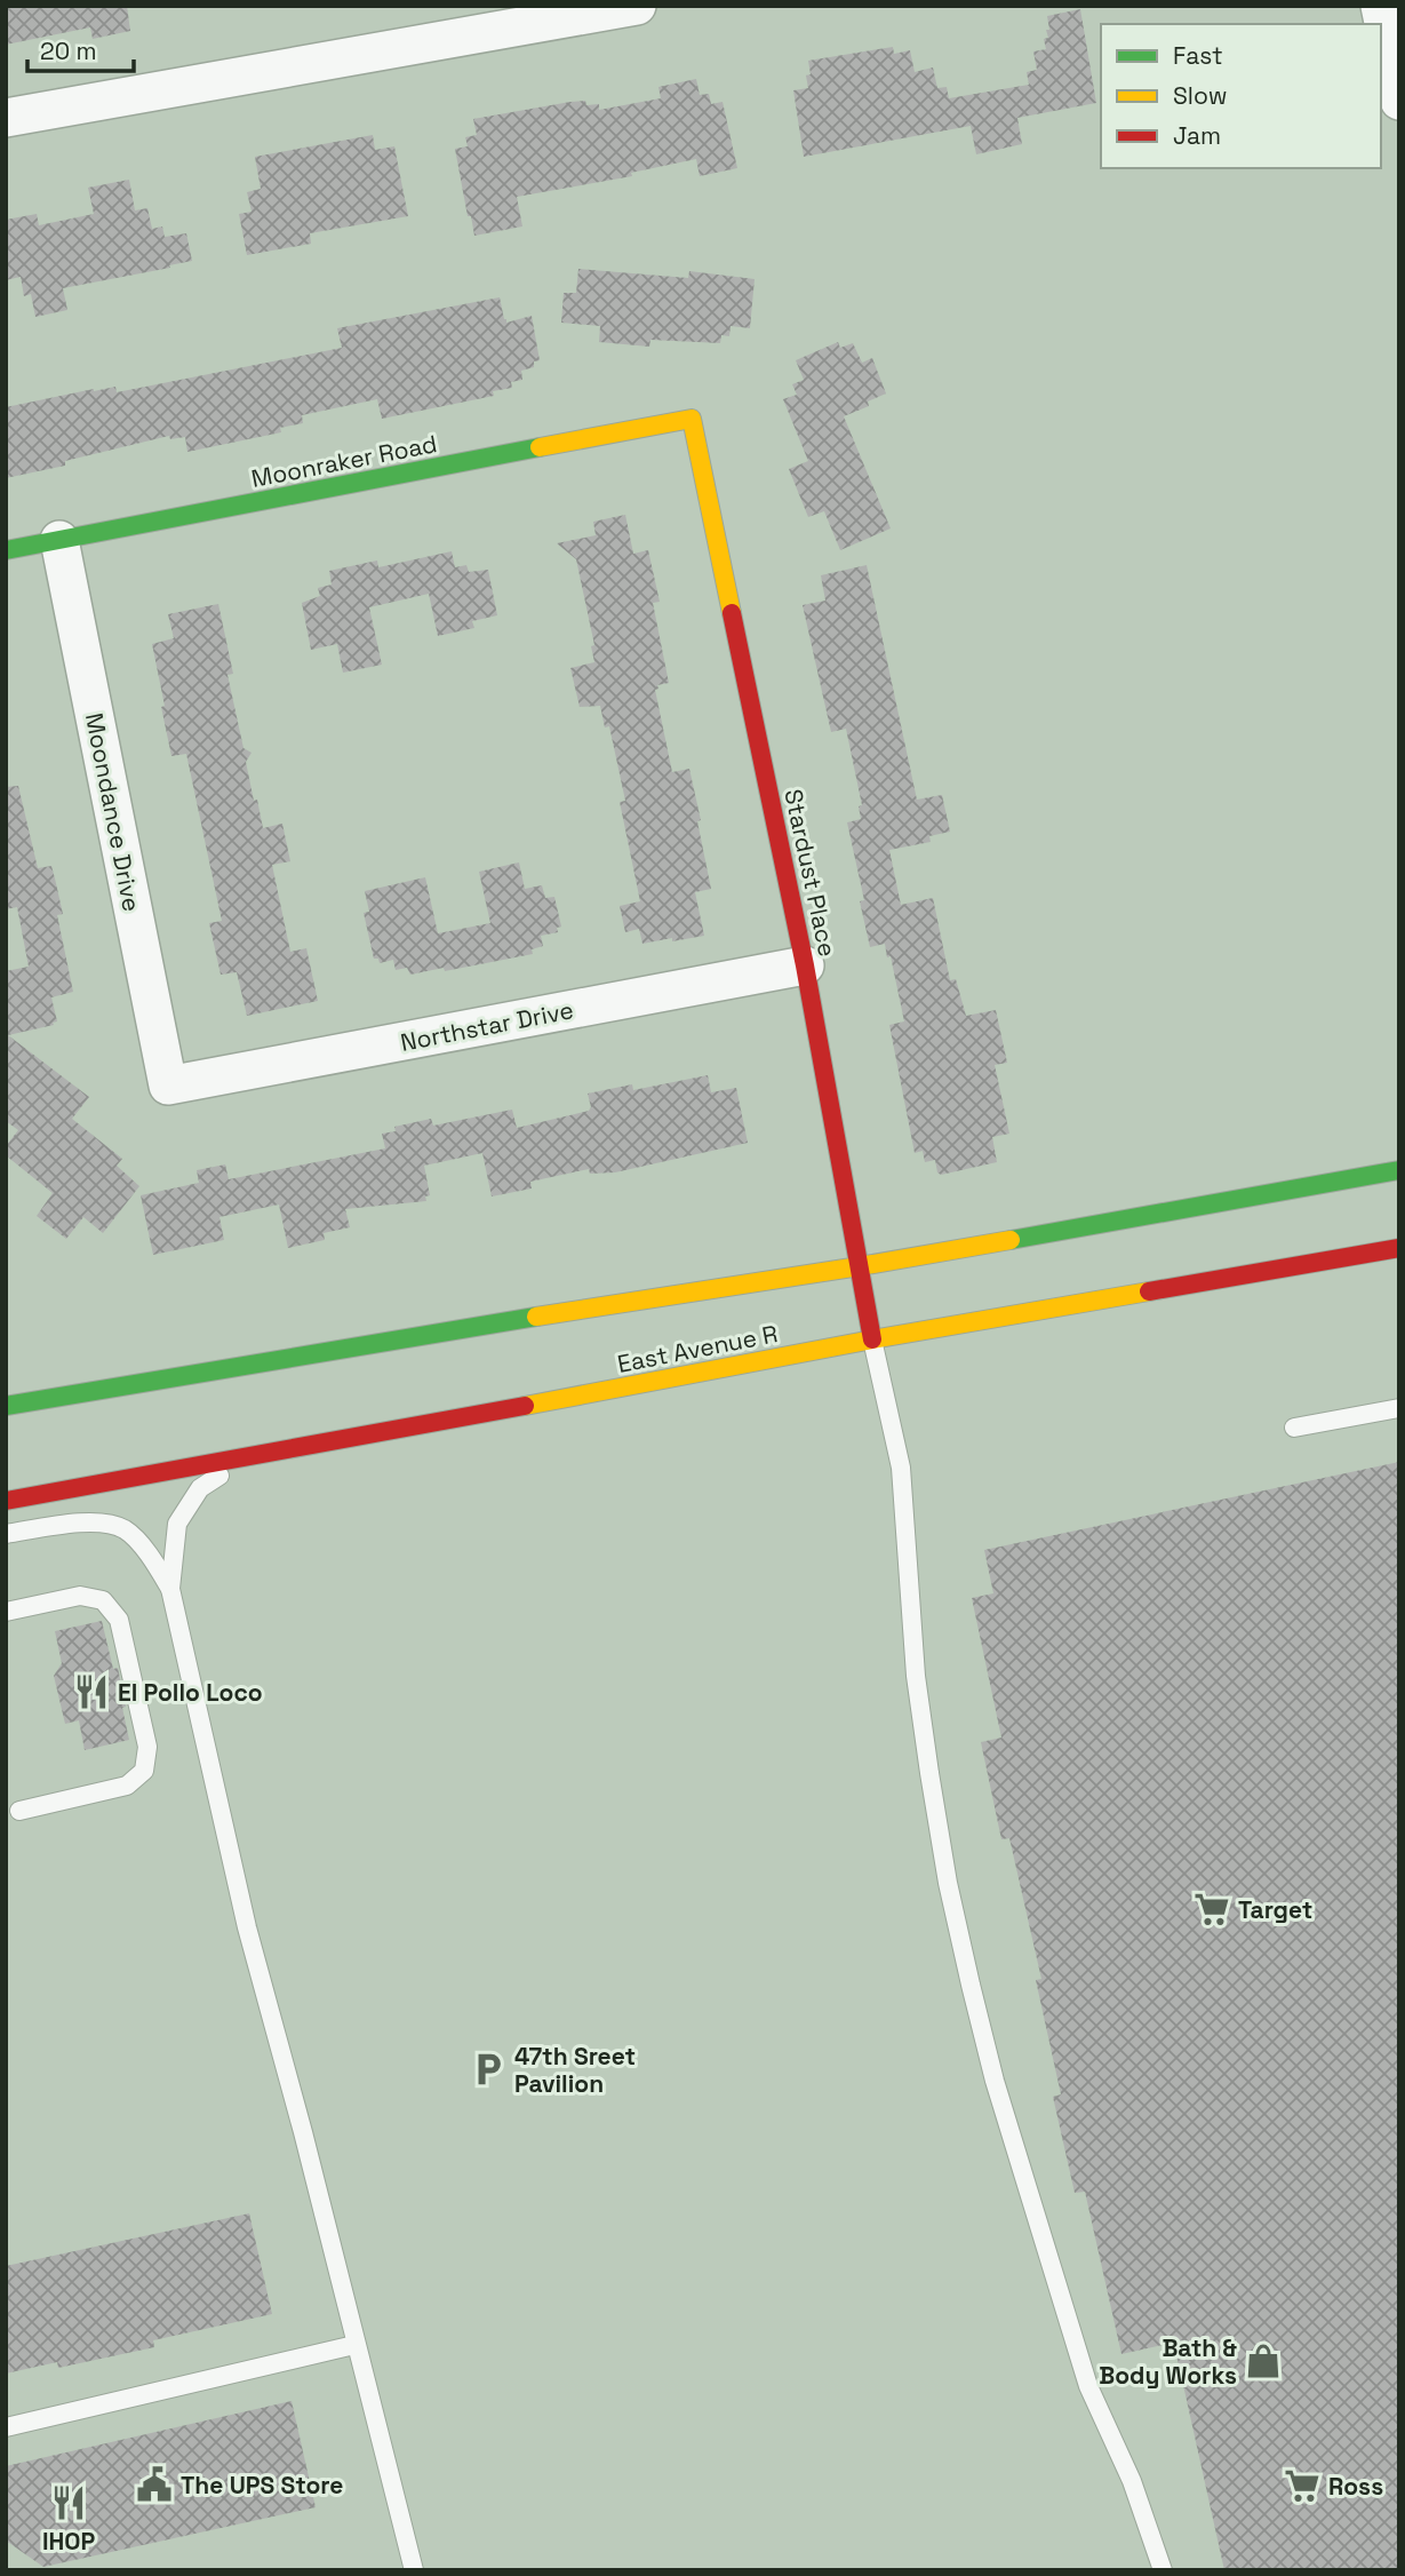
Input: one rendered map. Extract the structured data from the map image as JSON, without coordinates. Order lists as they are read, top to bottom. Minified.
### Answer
{"streets":{"main road":["Moonraker Road","Stardust Place","East Avenue R"],"street":["Moondance Drive","Northstar Drive"]},"crossings":[["Moonraker Road","Moondance Drive"],["Moonraker Road","Stardust Place"],["Moondance Drive","Northstar Drive"],["Stardust Place","Northstar Drive"],["Stardust Place","East Avenue R"]],"places":{"restaurant":["El Pollo Loco","IHOP"],"supermarket":["Target","Ross"],"parking":["47th Sreet Pavilion"],"shop":["Bath & Body Works"],"public building":["The UPS Store"]},"legend":["Fast","Slow","Jam"],"scale_bar":"20 m"}
